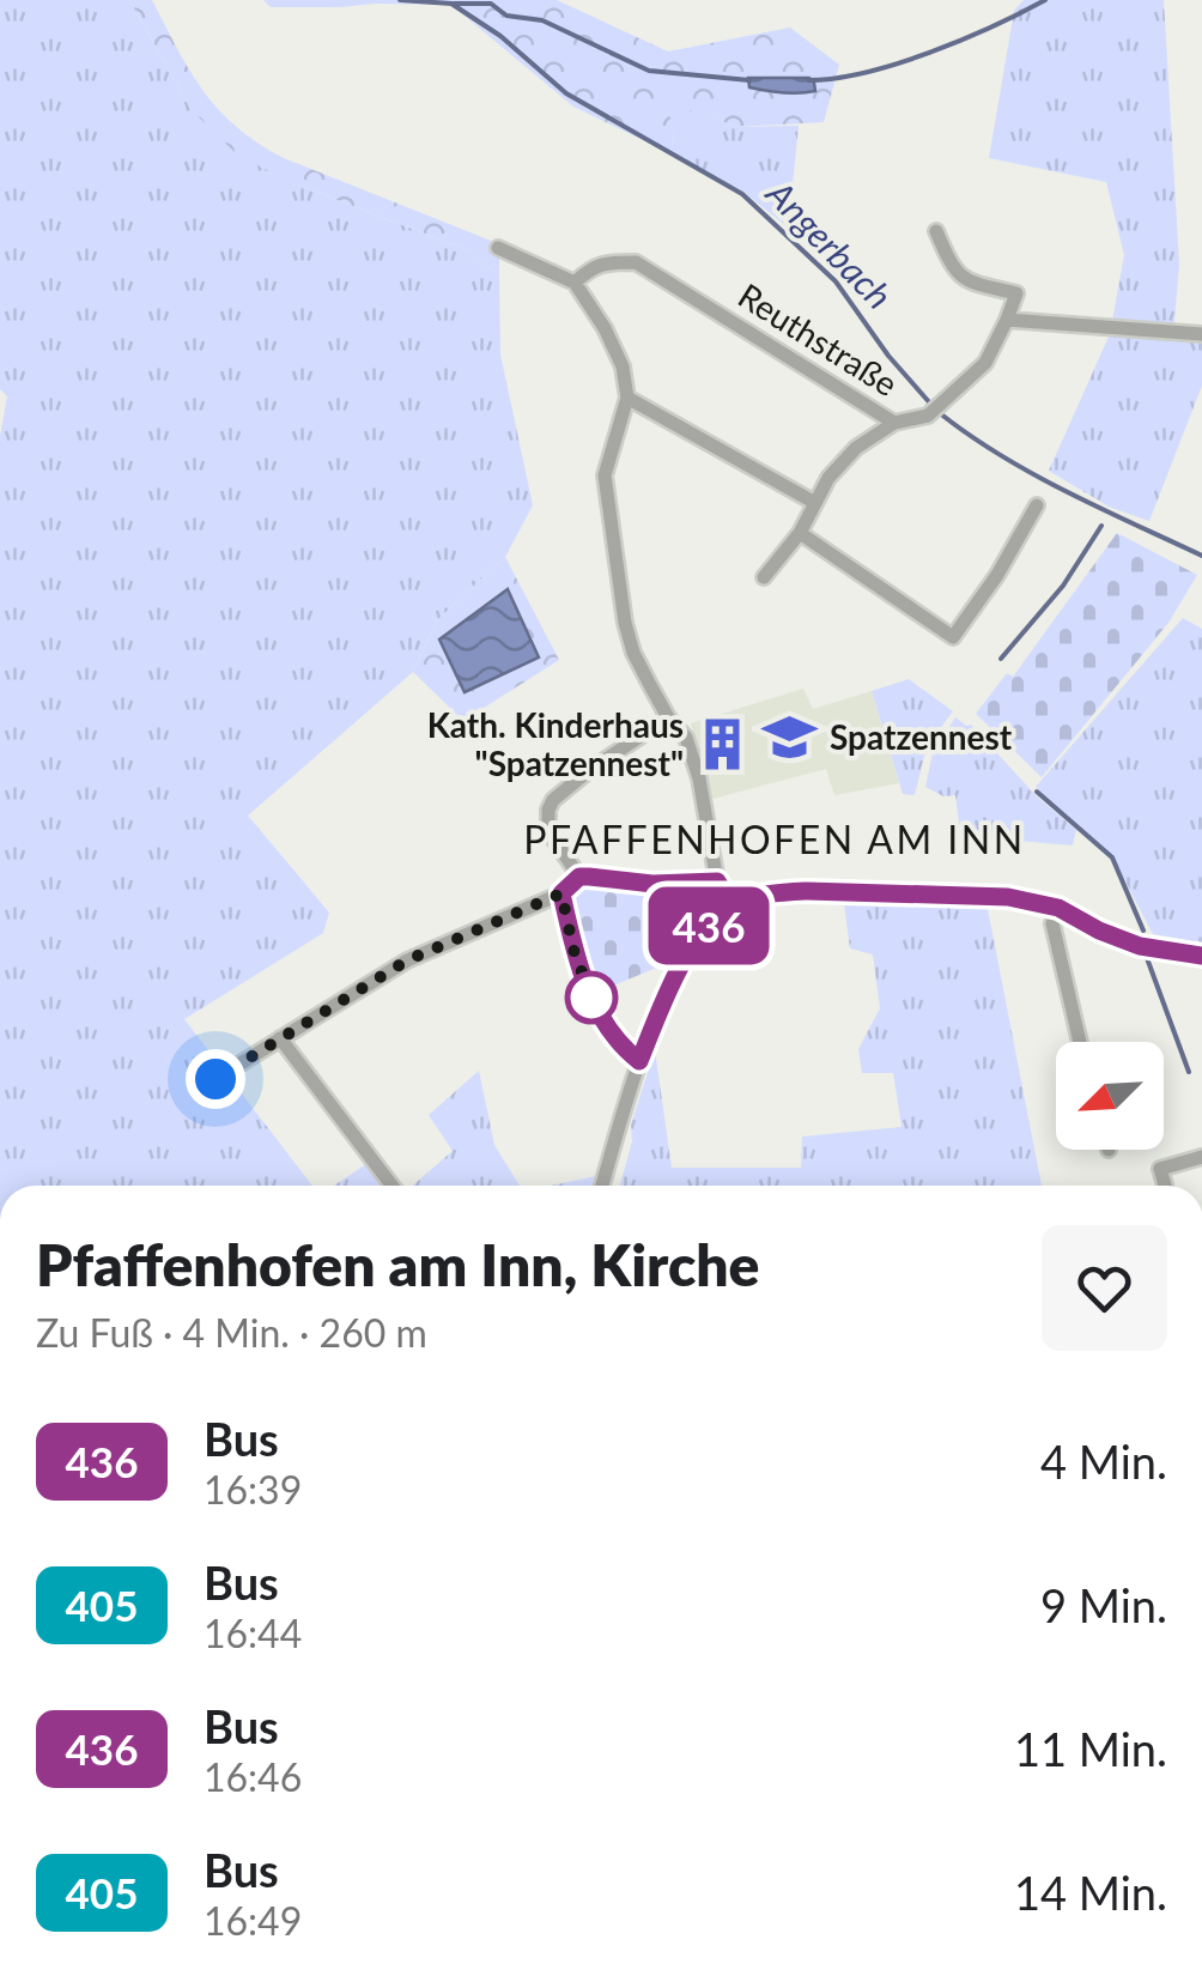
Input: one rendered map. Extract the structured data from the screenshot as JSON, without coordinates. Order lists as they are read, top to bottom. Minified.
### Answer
{"streets":{"street":["Reuthstraße"]},"districts":["PFAFFENHOFEN AM INN"],"water":["Angerbach"],"places":{"school or university":["Spatzennest"],"building":["Kath. Kinderhaus \"Spatzennest\""]},"lines":["bus line 436"],"north":"bottom left","page":{"on_map":"436","heading":["Pfaffenhofen am Inn, Kirche","Zu Fuß · 4 Min. · 260 m"],"list":[{"mark":"436","name":"Bus","note":"16:39","value":"4 Min."},{"mark":"405","name":"Bus","note":"16:44","value":"9 Min."},{"mark":"436","name":"Bus","note":"16:46","value":"11 Min."},{"mark":"405","name":"Bus","note":"16:49","value":"14 Min."}]}}
